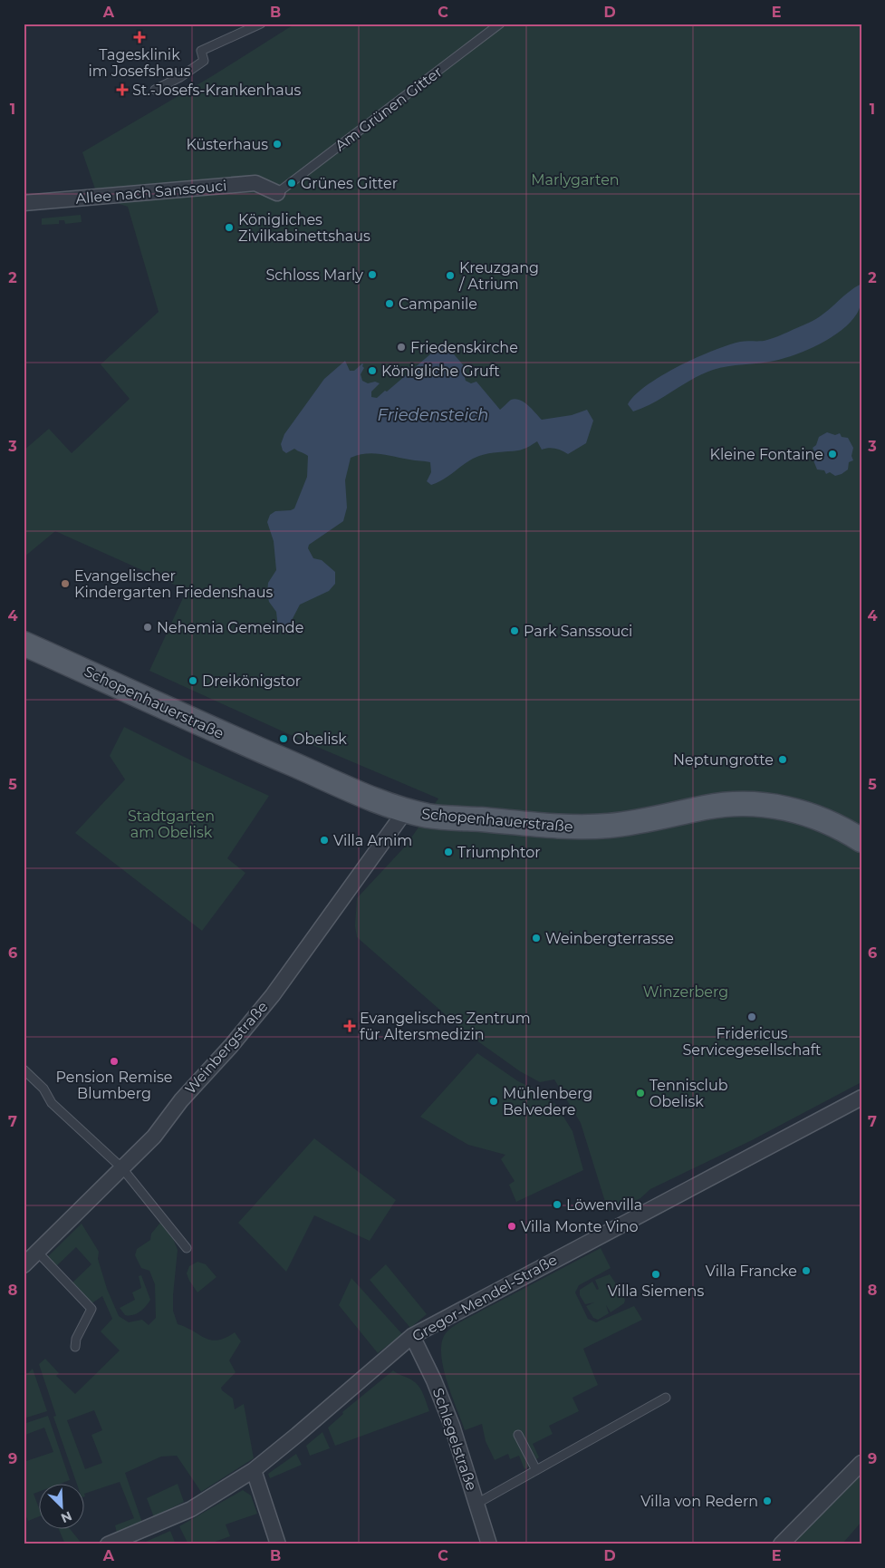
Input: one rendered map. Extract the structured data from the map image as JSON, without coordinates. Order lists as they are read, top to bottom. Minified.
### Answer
{"streets":{"main road":["Schopenhauerstraße"],"street":["Allee nach Sanssouci","Weinbergstraße","Gregor-Mendel-Straße","Schlegelstraße"],"lane":["Am Grünen Gitter"]},"crossings":[["Am Grünen Gitter","Allee nach Sanssouci"],["Schopenhauerstraße","Weinbergstraße"],["Gregor-Mendel-Straße","Schlegelstraße"]],"water":["Friedensteich"],"parks":["Marlygarten","Stadtgarten am Obelisk","Winzerberg"],"places":{"health":["Tagesklinik im Josefshaus","St.-Josefs-Krankenhaus","Evangelisches Zentrum für Altersmedizin"],"other":["Küsterhaus","Grünes Gitter","Königliches Zivilkabinettshaus","Schloss Marly","Kreuzgang / Atrium","Campanile","Friedenskirche","Königliche Gruft","Kleine Fontaine","Evangelischer Kindergarten Friedenshaus","Nehemia Gemeinde","Park Sanssouci","Dreikönigstor","Obelisk","Neptungrotte","Villa Arnim","Triumphtor","Weinbergterrasse","Fridericus Servicegesellschaft","Pension Remise Blumberg","Tennisclub Obelisk","Mühlenberg Belvedere","Löwenvilla","Villa Monte Vino","Villa Francke","Villa Siemens","Villa von Redern"]},"north":"bottom right","grid":{"columns":["A","B","C","D","E"],"rows":["1","2","3","4","5","6","7","8","9"]}}
